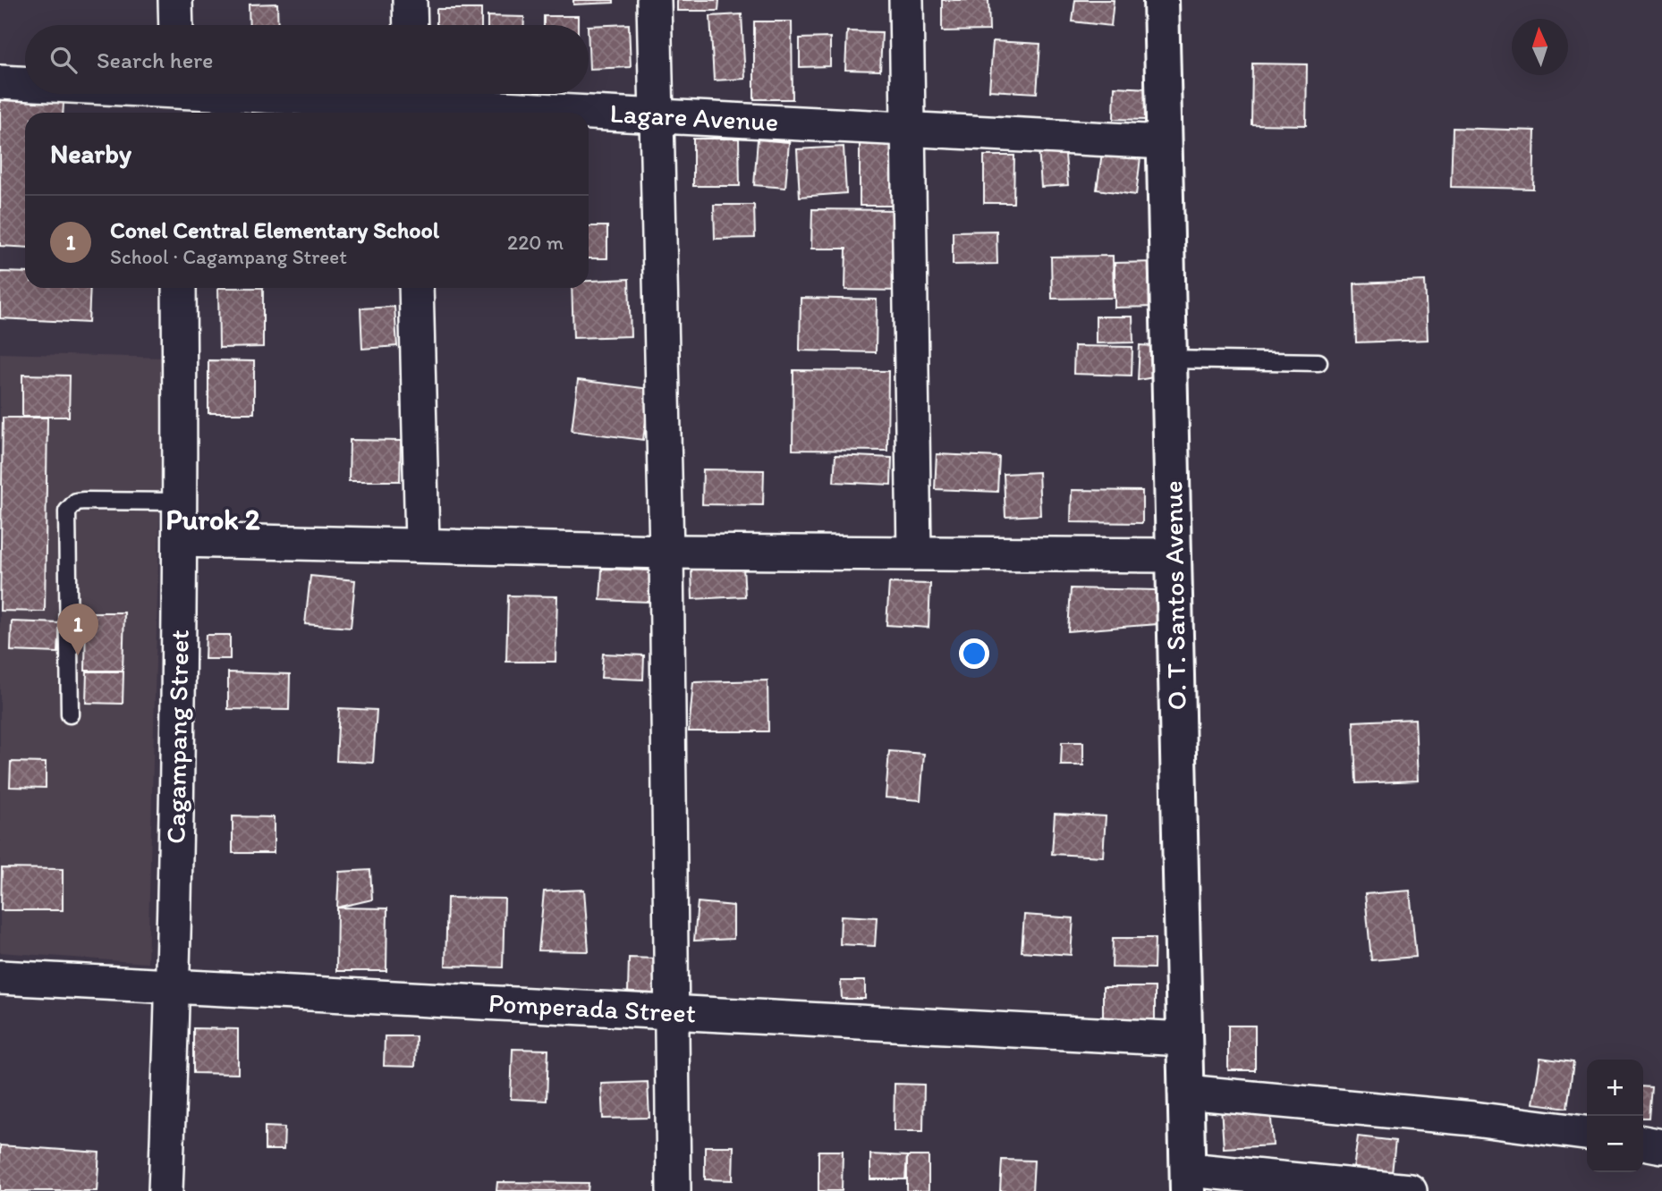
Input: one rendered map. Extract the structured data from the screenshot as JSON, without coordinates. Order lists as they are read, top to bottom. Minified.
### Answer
{"streets":{"street":["Lagare Avenue","O. T. Santos Avenue","Cagampang Street","Pomperada Street"]},"crossings":[["Lagare Avenue","O. T. Santos Avenue"],["O. T. Santos Avenue","Pomperada Street"],["Cagampang Street","Pomperada Street"]],"districts":["Purok 2"],"north":"top","page":{"search":"Search here","heading":"Nearby","list":[{"mark":"1","name":"Conel Central Elementary School","note":"School · Cagampang Street","value":"220 m"}],"pins":"1","map_buttons":["+","−"]}}
